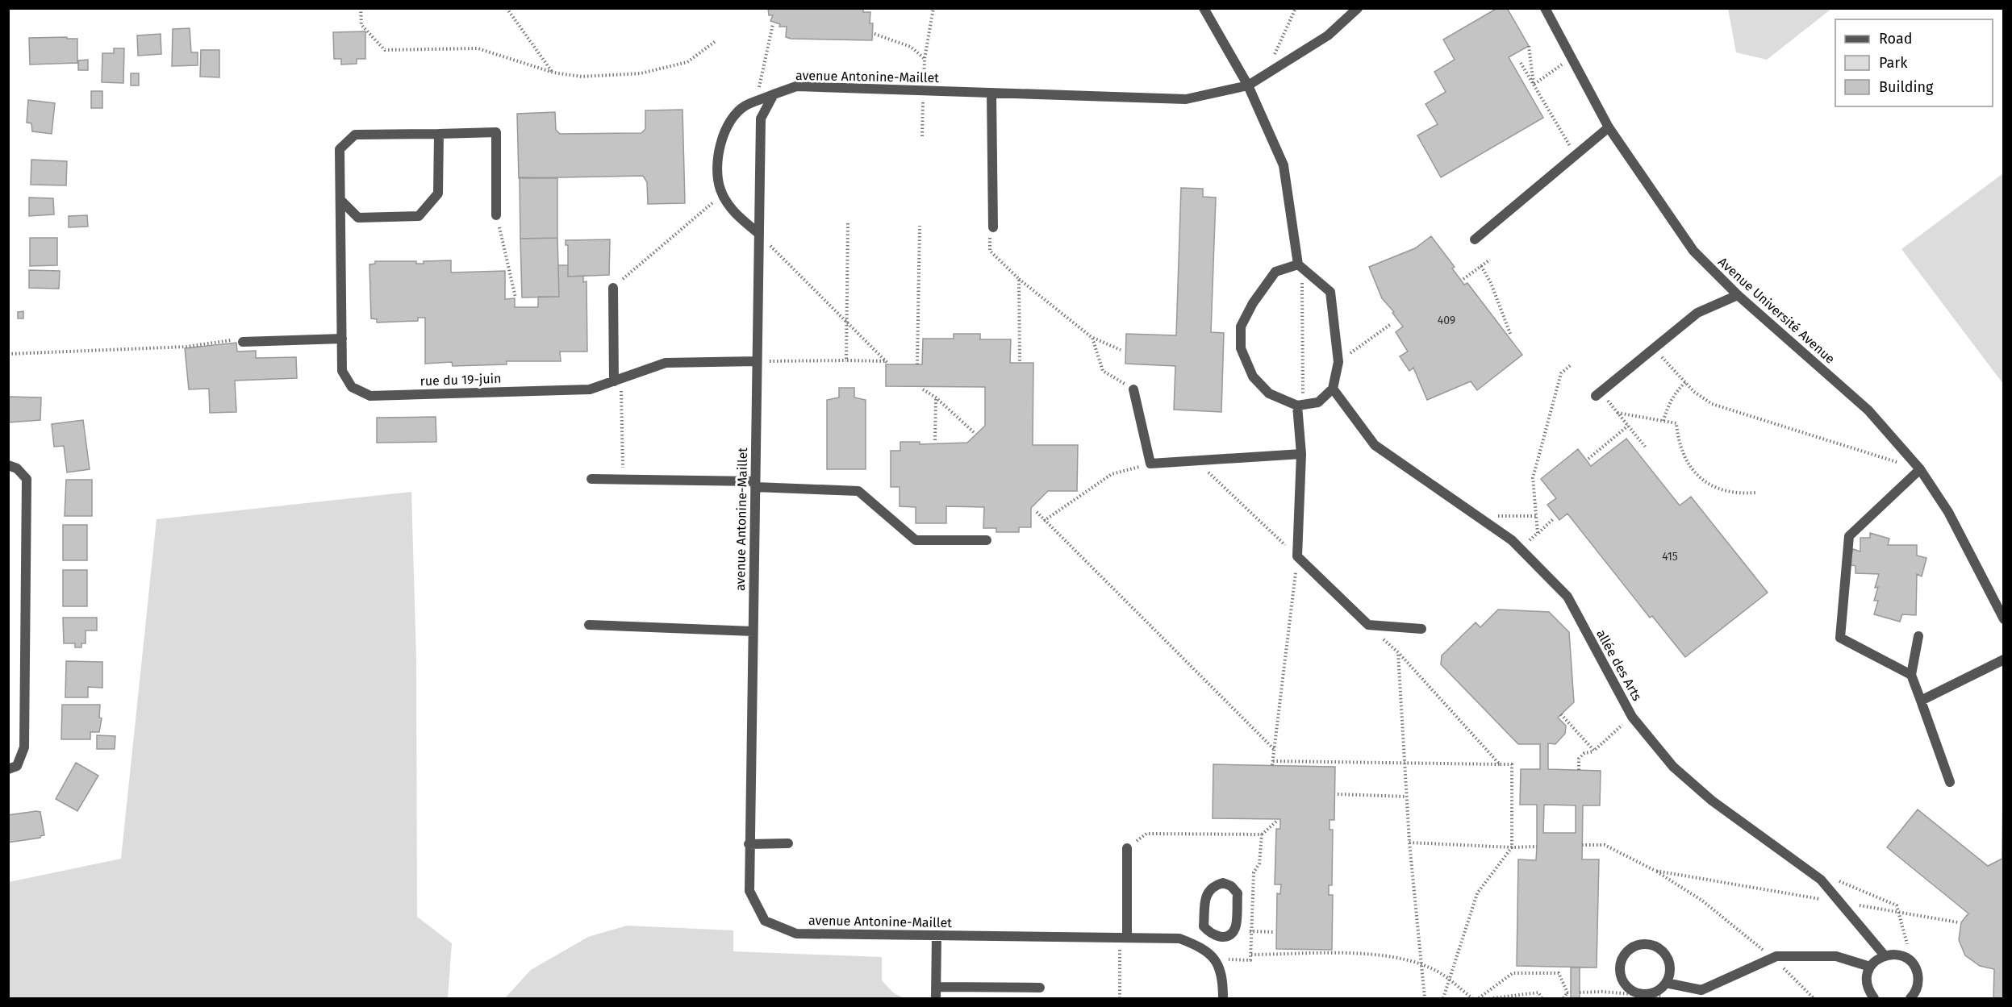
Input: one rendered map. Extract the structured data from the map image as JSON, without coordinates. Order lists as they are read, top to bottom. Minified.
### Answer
{"streets":{"street":["avenue Antonine-Maillet","Avenue Université Avenue","rue du 19-juin","allée des Arts"]},"crossings":[["avenue Antonine-Maillet","rue du 19-juin"]],"house_numbers":["409","415"],"legend":["Road","Park","Building"]}
